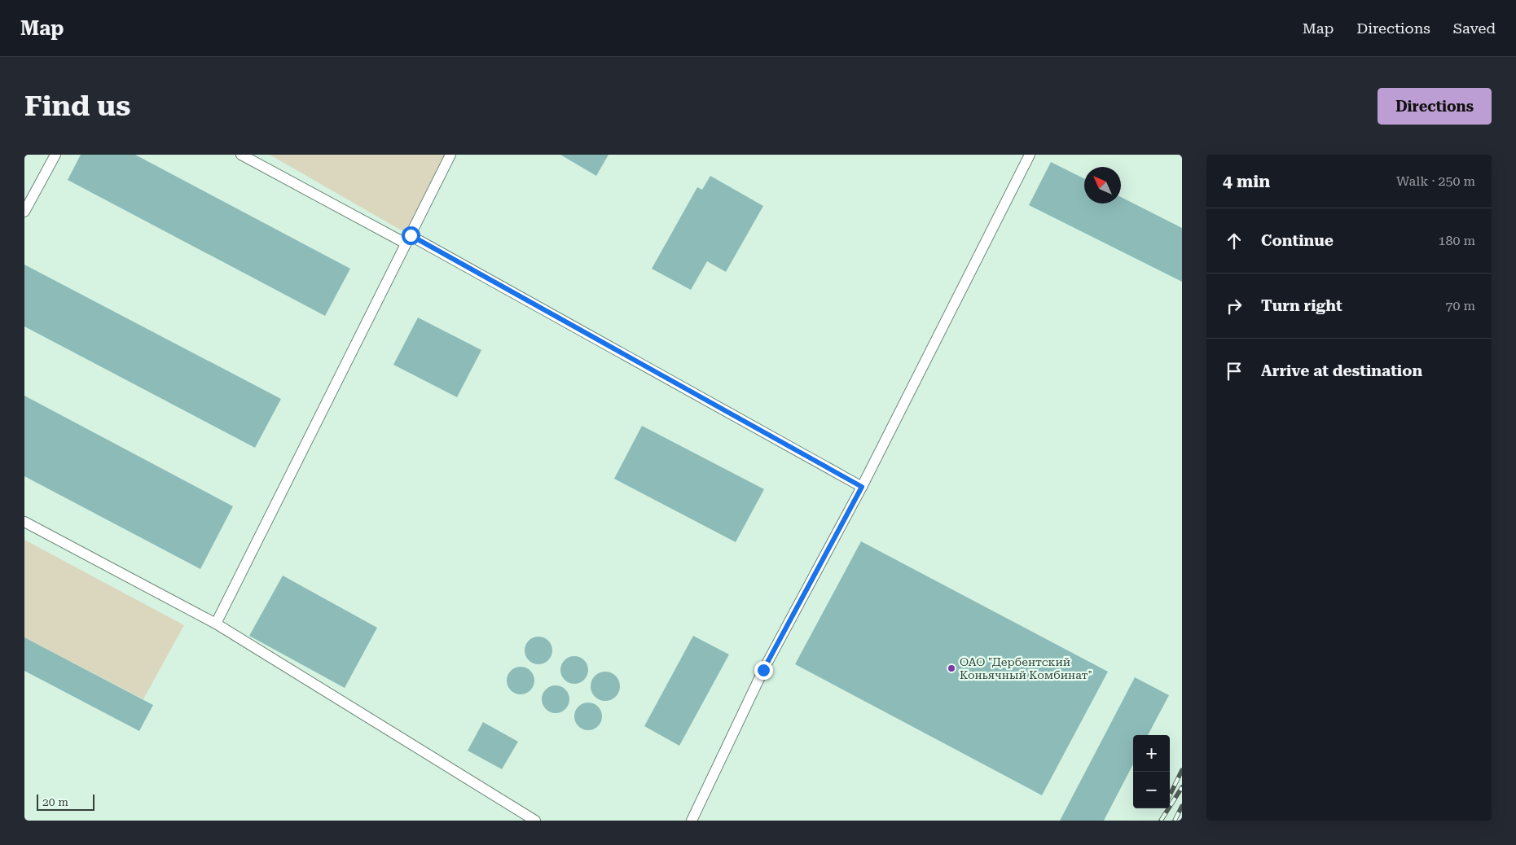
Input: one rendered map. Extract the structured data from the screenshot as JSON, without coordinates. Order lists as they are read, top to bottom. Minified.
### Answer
{"places":["ОАО \"Дербентский Коньячный Комбинат\""],"scale_bar":"20 m","north":"top left","page":{"header":"Map","nav":["Map","Directions","Saved"],"buttons":"Directions","title":"Find us","heading":["4 min","Walk · 250 m"],"list":[["Continue","180 m"],["Turn right","70 m"],"Arrive at destination"],"map_buttons":["+","−"],"scale":"20 m"}}
